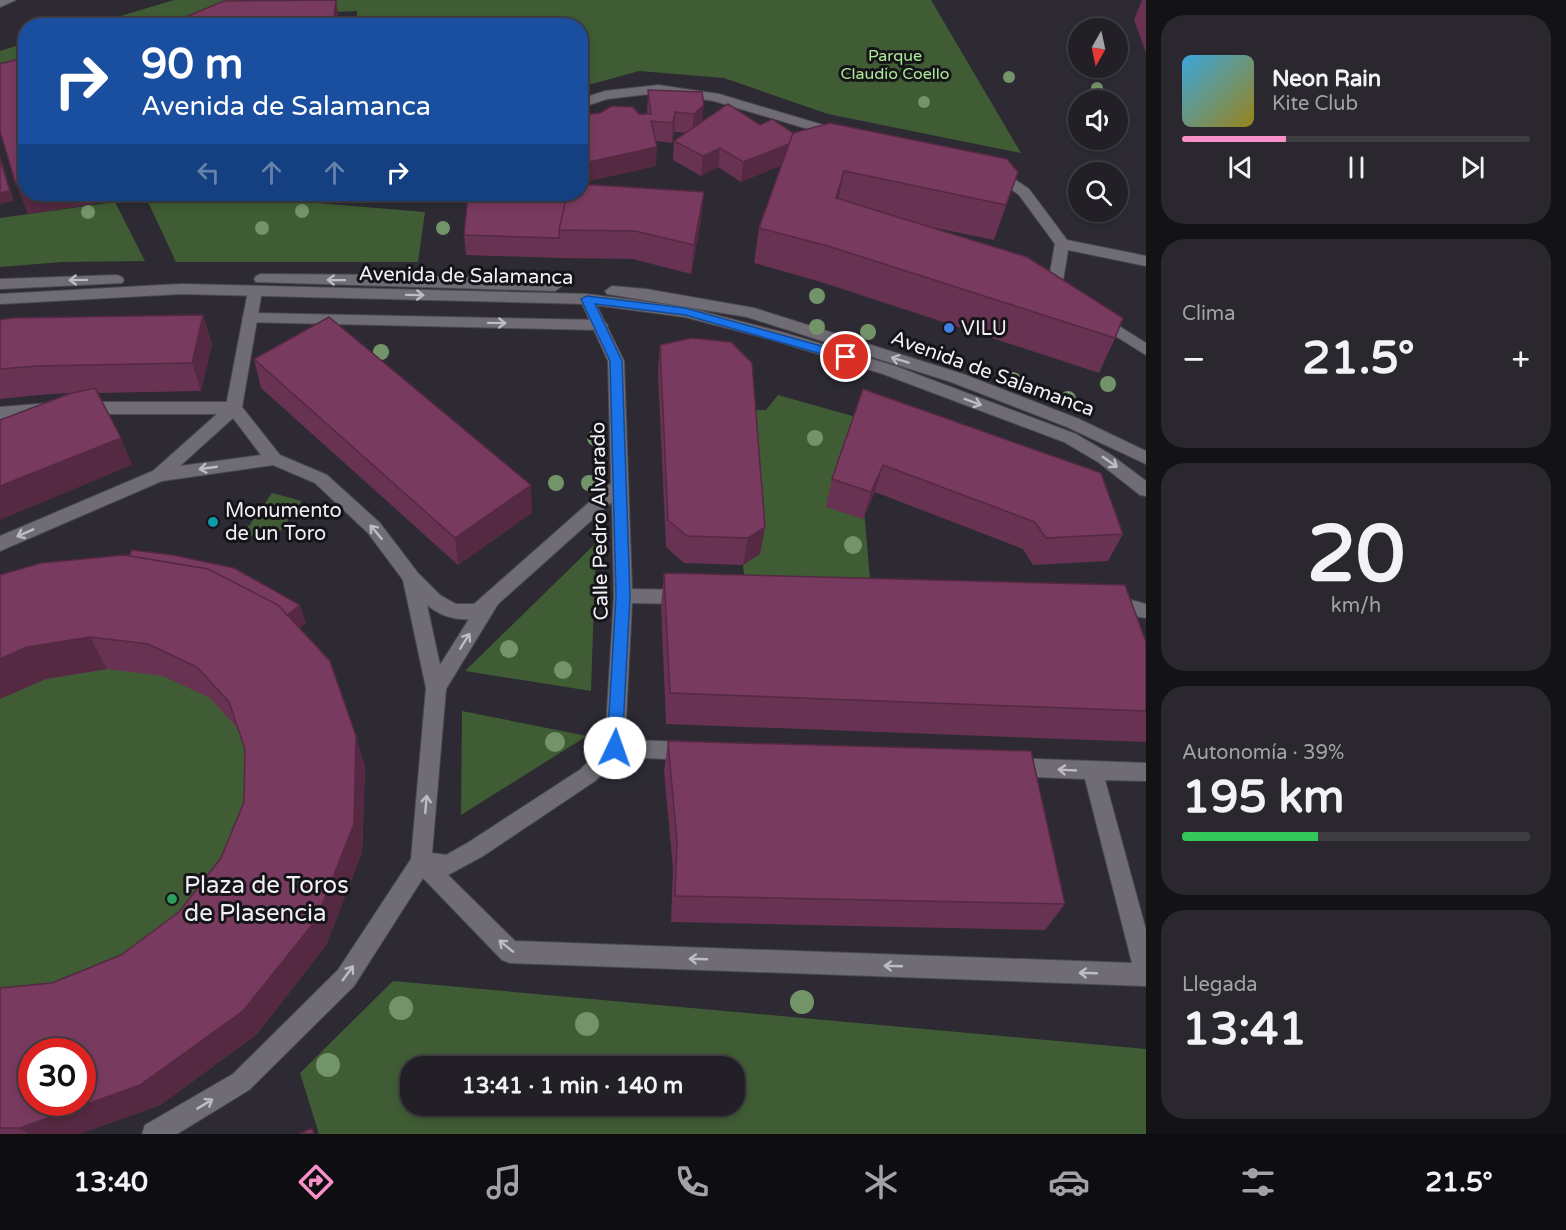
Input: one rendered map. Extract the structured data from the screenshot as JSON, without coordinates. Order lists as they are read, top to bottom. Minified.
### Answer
{"streets":{"street":["Avenida de Salamanca","Calle Pedro Alvarado"]},"crossings":[["Avenida de Salamanca","Calle Pedro Alvarado"]],"parks":["Parque Claudio Coello"],"places":["VILU","Monumento de un Toro","Plaza de Toros de Plasencia"],"north":"bottom","page":{"turn":["90 m","Avenida de Salamanca"],"song":["Neon Rain","Kite Club"],"tile":["Clima",["20","km/h"],["Autonomía · 39%","195 km"],["Llegada","13:41"]],"heat":["−","21.5°","+"],"limit":"30","trip":"13:41 · 1 min · 140 m","tabs":["13:40","21.5°"]}}
